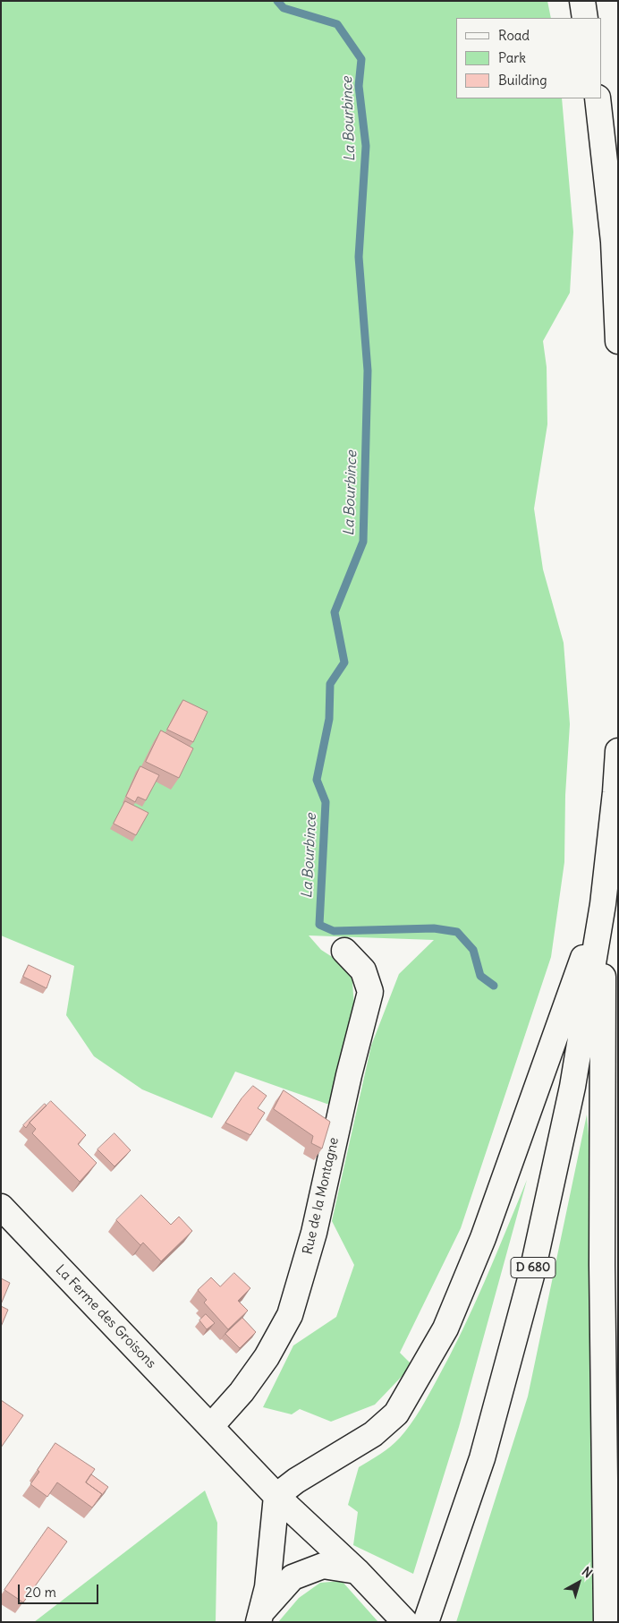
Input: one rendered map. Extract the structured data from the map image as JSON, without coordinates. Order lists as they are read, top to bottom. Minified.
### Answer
{"streets":{"main road":["Rue de la Montagne","D 680","La Ferme des Groisons"]},"crossings":[["Rue de la Montagne","La Ferme des Groisons"]],"water":["La Bourbince"],"legend":["Road","Park","Building"],"scale_bar":"20 m","north":"top right"}
